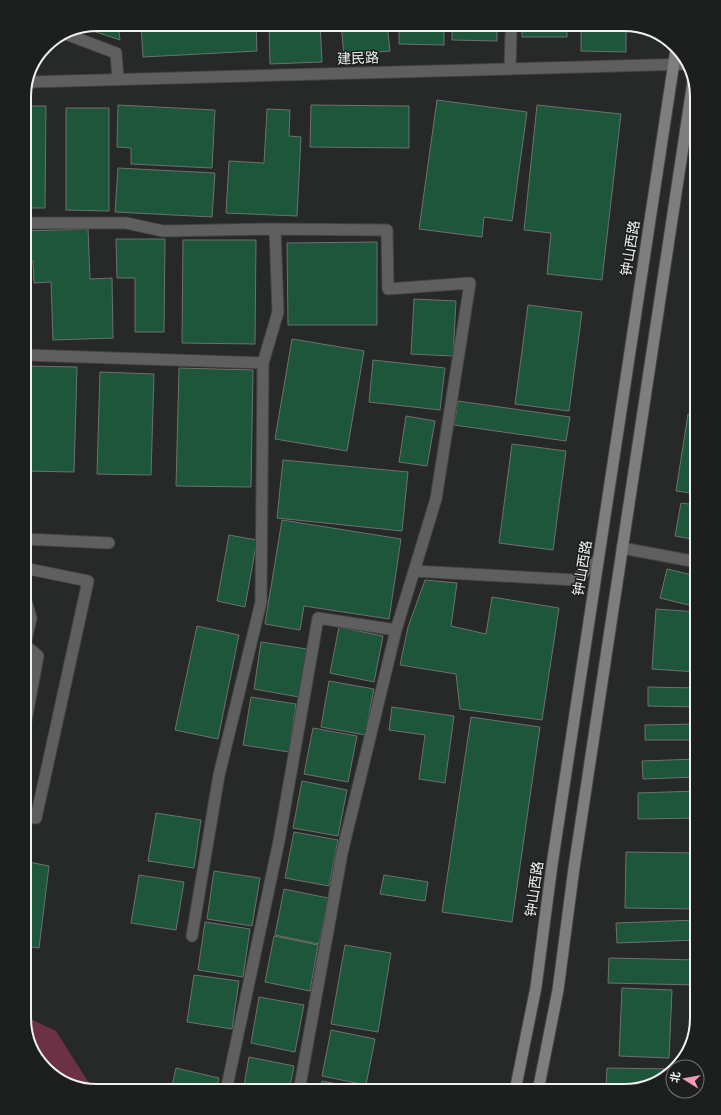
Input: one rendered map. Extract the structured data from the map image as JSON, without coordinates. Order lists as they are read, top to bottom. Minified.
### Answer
{"streets":{"main road":["钟山西路"],"street":["建民路"]},"crossings":[["建民路","钟山西路"]],"north":"left"}
